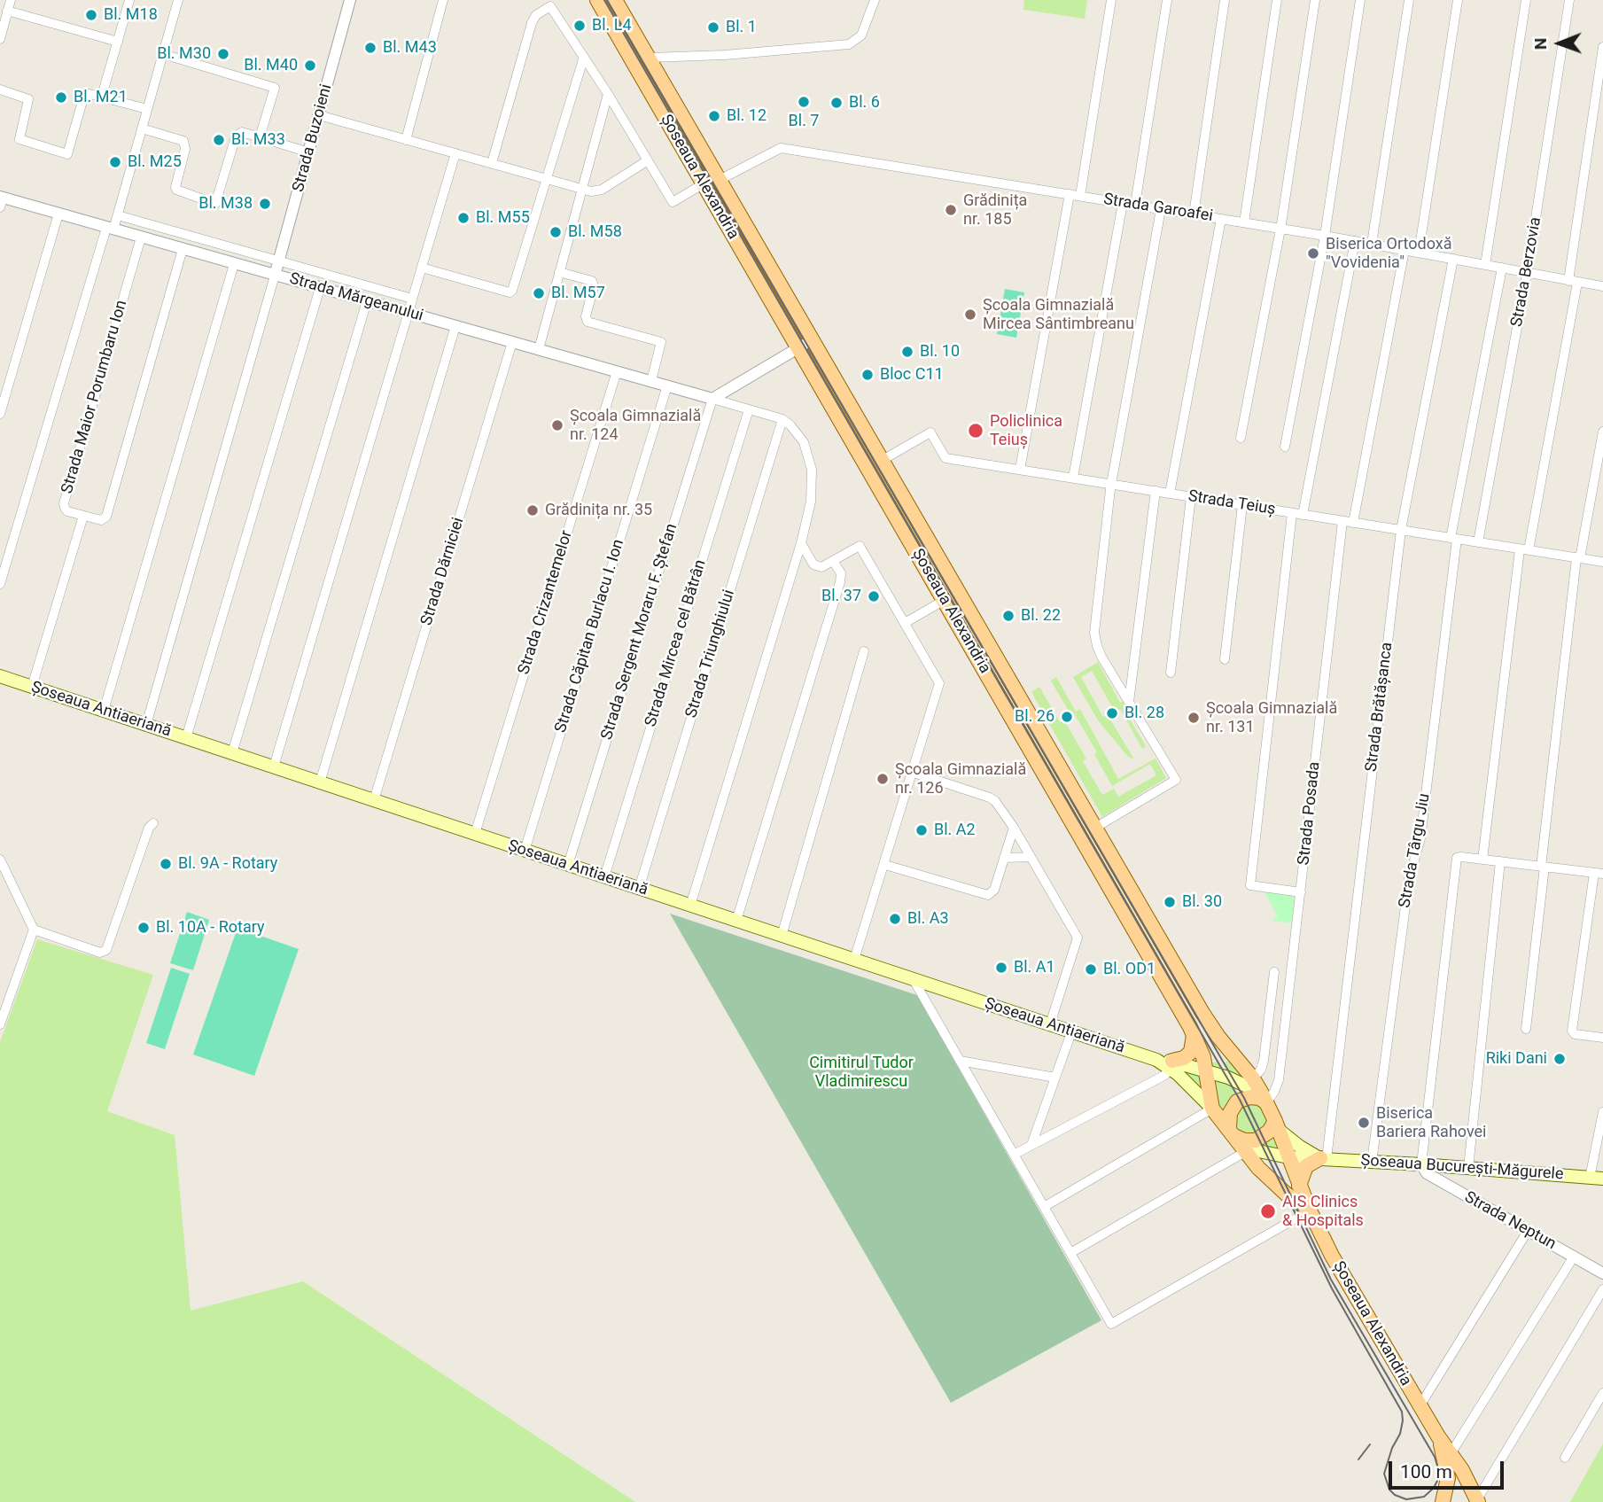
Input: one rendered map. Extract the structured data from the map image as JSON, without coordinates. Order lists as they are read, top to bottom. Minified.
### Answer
{"streets":{"main road":["Șoseaua Alexandria","Șoseaua Antiaeriană","Șoseaua București-Măgurele"],"street":["Strada Buzoieni","Strada Garoafei","Strada Berzovia","Strada Mărgeanului","Strada Maior Porumbaru Ion","Strada Teiuș","Strada Dărniciei","Strada Crizantemelor","Strada Sergent Moraru F. Ștefan","Strada Căpitan Burlacu I. Ion","Strada Mircea cel Bătrân","Strada Triunghiului","Strada Brătășanca","Strada Posada","Strada Târgu Jiu","Strada Neptun"]},"crossings":[["Strada Buzoieni","Strada Mărgeanului"],["Șoseaua Alexandria","Strada Garoafei"],["Șoseaua Alexandria","Strada Teiuș"],["Șoseaua Alexandria","Șoseaua Antiaeriană"],["Șoseaua Alexandria","Strada Posada"],["Șoseaua Alexandria","Șoseaua București-Măgurele"],["Strada Garoafei","Strada Berzovia"],["Strada Garoafei","Strada Brătășanca"],["Strada Garoafei","Strada Târgu Jiu"],["Strada Berzovia","Strada Teiuș"],["Strada Mărgeanului","Strada Maior Porumbaru Ion"],["Strada Mărgeanului","Strada Dărniciei"],["Strada Mărgeanului","Strada Crizantemelor"],["Strada Mărgeanului","Strada Sergent Moraru F. Ștefan"],["Strada Mărgeanului","Strada Căpitan Burlacu I. Ion"],["Strada Mărgeanului","Strada Mircea cel Bătrân"],["Strada Mărgeanului","Strada Triunghiului"],["Strada Maior Porumbaru Ion","Șoseaua Antiaeriană"],["Strada Teiuș","Strada Brătășanca"],["Strada Teiuș","Strada Posada"],["Strada Teiuș","Strada Târgu Jiu"],["Strada Dărniciei","Șoseaua Antiaeriană"],["Strada Crizantemelor","Șoseaua Antiaeriană"],["Strada Sergent Moraru F. Ștefan","Șoseaua Antiaeriană"],["Strada Căpitan Burlacu I. Ion","Șoseaua Antiaeriană"],["Strada Mircea cel Bătrân","Șoseaua Antiaeriană"],["Strada Triunghiului","Șoseaua Antiaeriană"],["Strada Brătășanca","Șoseaua București-Măgurele"],["Șoseaua Antiaeriană","Strada Posada"],["Șoseaua Antiaeriană","Șoseaua București-Măgurele"],["Strada Posada","Șoseaua București-Măgurele"],["Strada Târgu Jiu","Șoseaua București-Măgurele"],["Șoseaua București-Măgurele","Strada Neptun"]],"parks":["Cimitirul Tudor Vladimirescu"],"places":["Bl. M18","Bl. L4","Bl. 1","Bl. M43","Bl. M30","Bl. M40","Bl. M21","Bl. 7","Bl. 6","Bl. 12","Bl. M33","Bl. M25","Bl. M38","Grădinița nr. 185","Bl. M55","Bl. M58","Biserica Ortodoxă \"Vovidenia\"","Bl. M57","Școala Gimnazială Mircea Sântimbreanu","Bl. 10","Bloc C11","Școala Gimnazială nr. 124","Policlinica Teiuș","Grădinița nr. 35","Bl. 37","Bl. 22","Bl. 28","Bl. 26","Școala Gimnazială nr. 131","Școala Gimnazială nr. 126","Bl. A2","Bl. 9A - Rotary","Bl. 30","Bl. A3","Bl. 10A - Rotary","Bl. A1","Bl. OD1","Riki Dani","Biserica Bariera Rahovei","AIS Clinics & Hospitals"],"scale_bar":"100 m","north":"left"}
